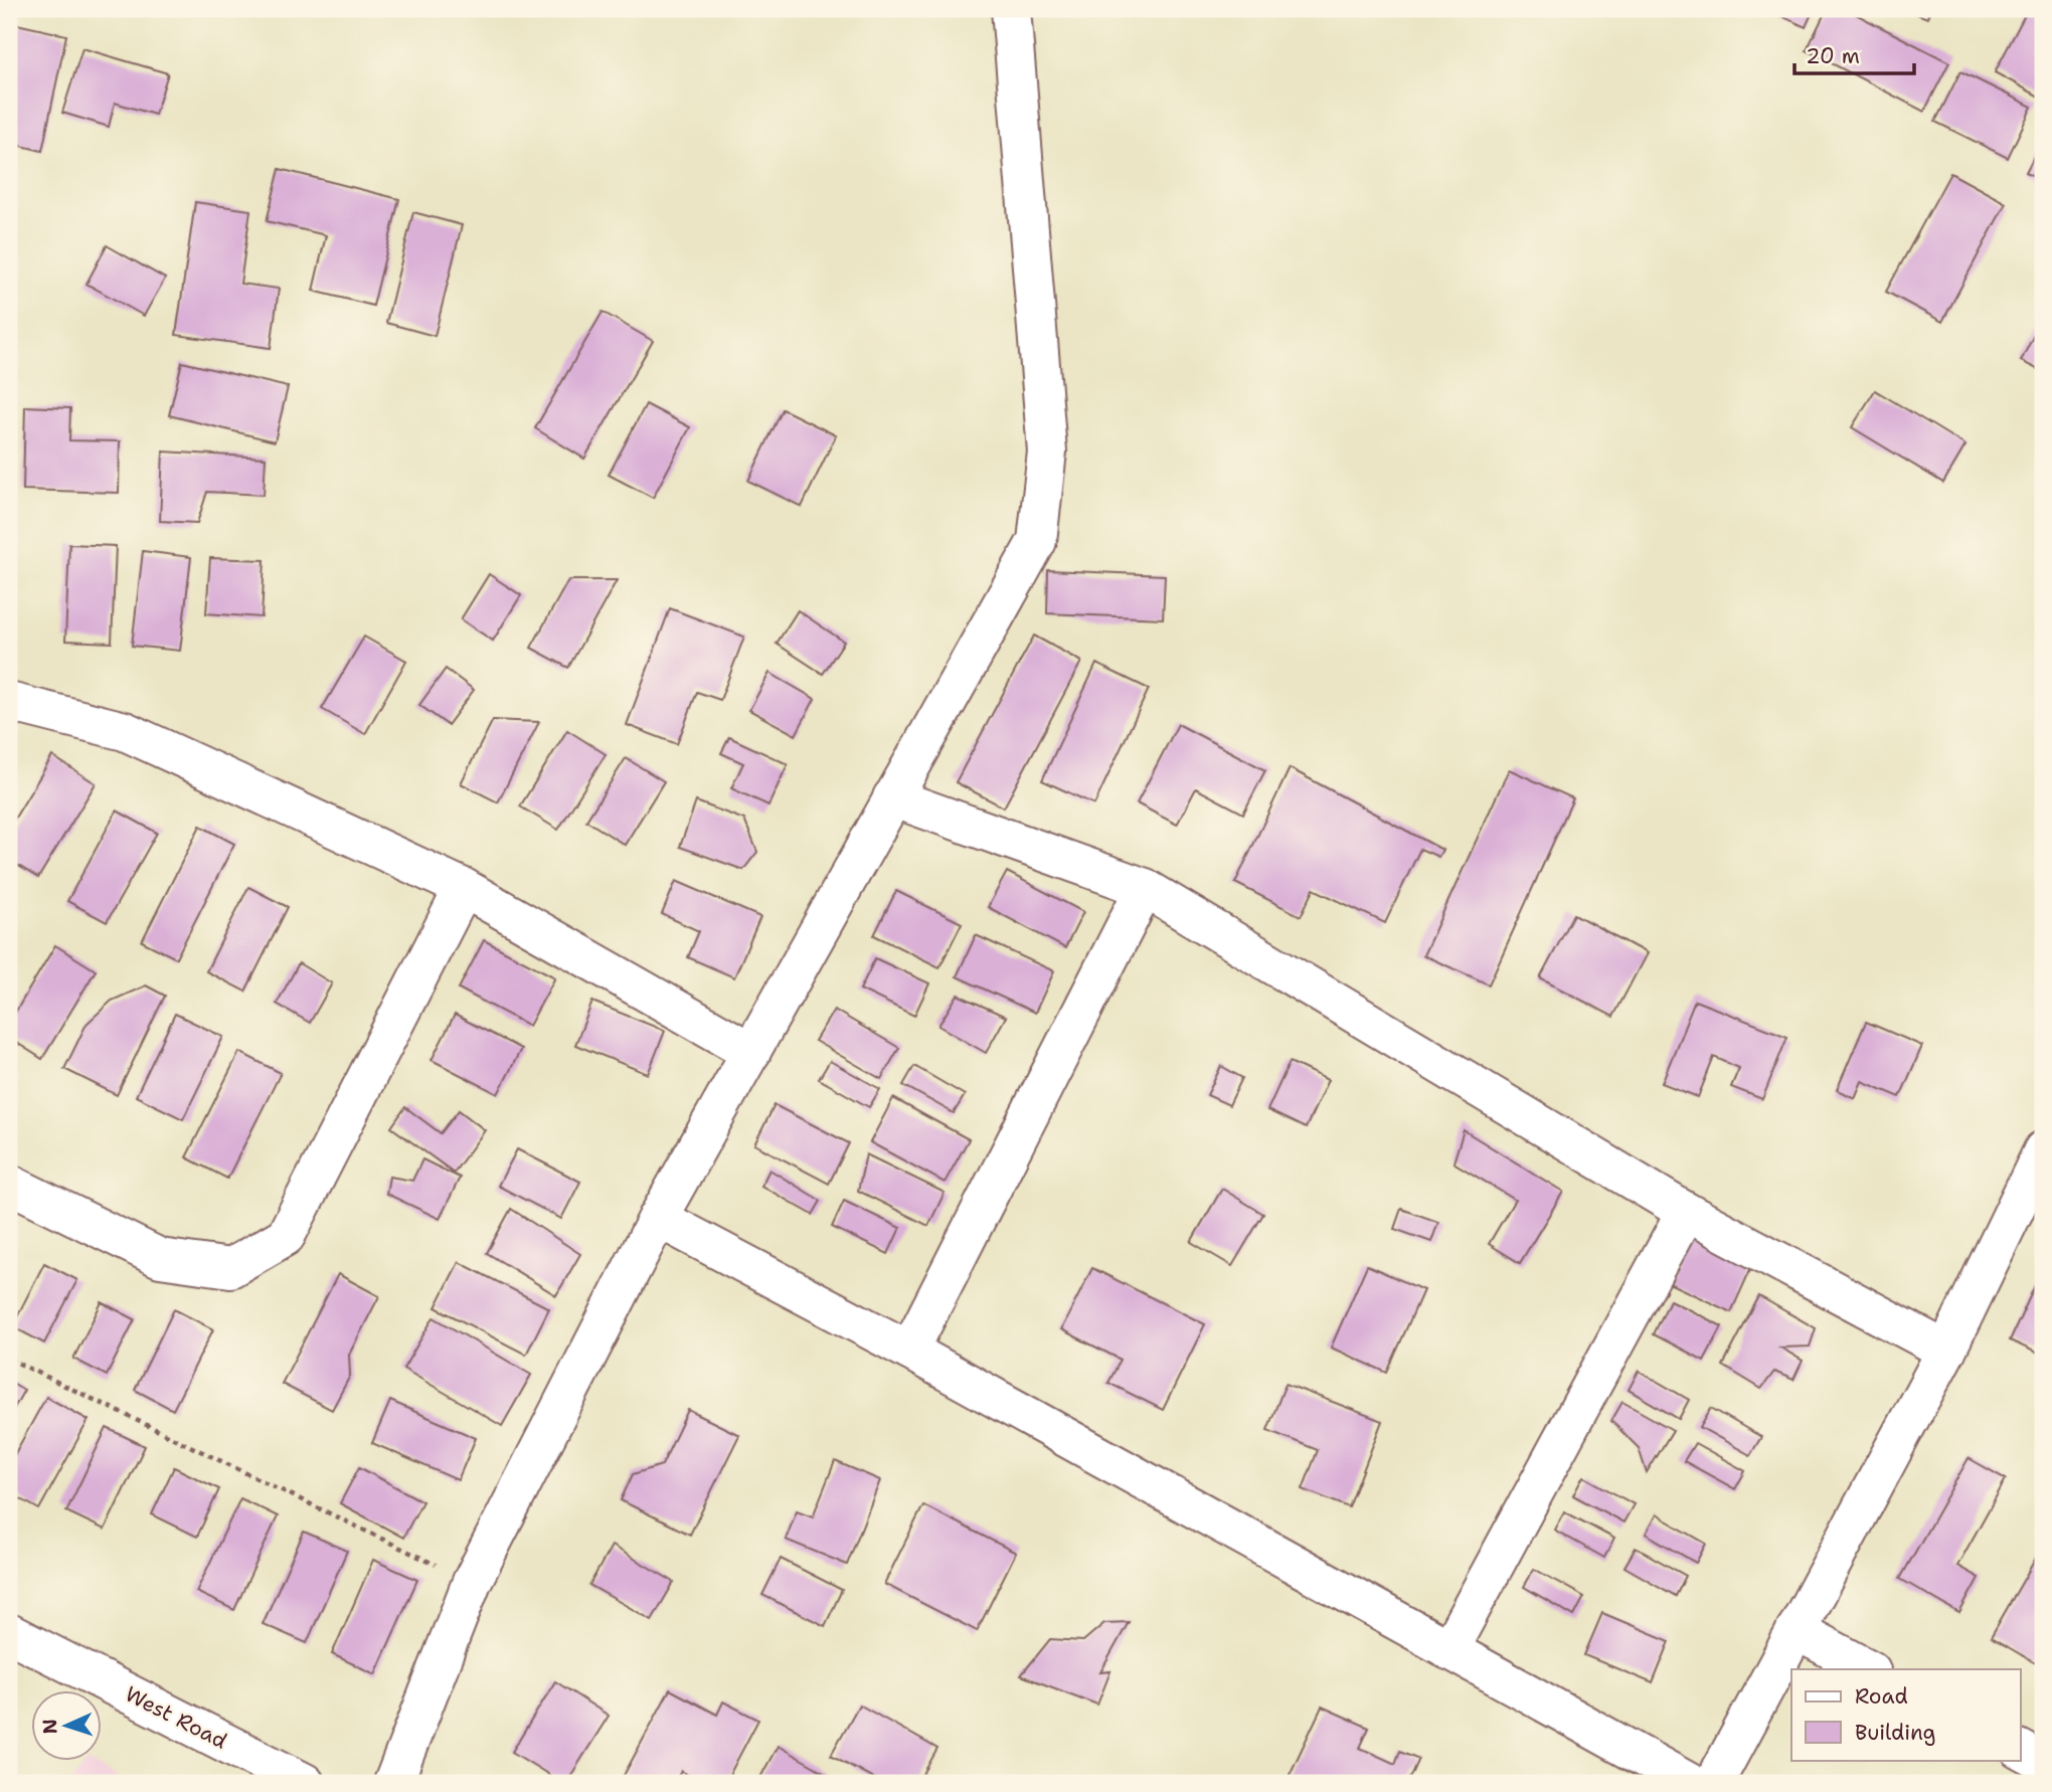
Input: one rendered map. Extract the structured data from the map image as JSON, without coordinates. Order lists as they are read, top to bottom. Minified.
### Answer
{"streets":{"street":["West Road"]},"legend":["Road","Building"],"scale_bar":"20 m","north":"left"}
